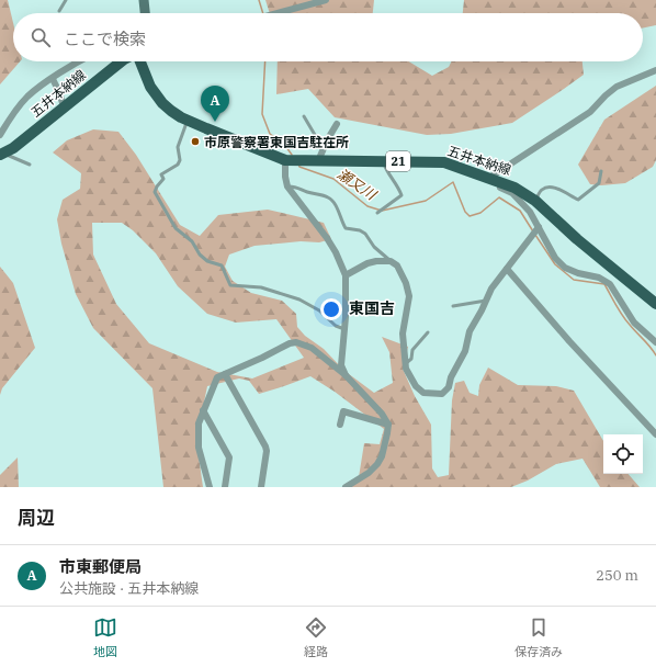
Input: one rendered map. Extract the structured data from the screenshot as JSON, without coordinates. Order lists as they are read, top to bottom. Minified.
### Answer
{"streets":{"main road":["五井本納線","21"]},"districts":["東国吉"],"water":["瀬又川"],"places":["市原警察署東国吉駐在所"],"page":{"search":"ここで検索","pins":"A","heading":"周辺","list":[{"mark":"A","name":"市東郵便局","note":"公共施設 · 五井本納線","value":"250 m"}],"nav":["地図","経路","保存済み"]}}
